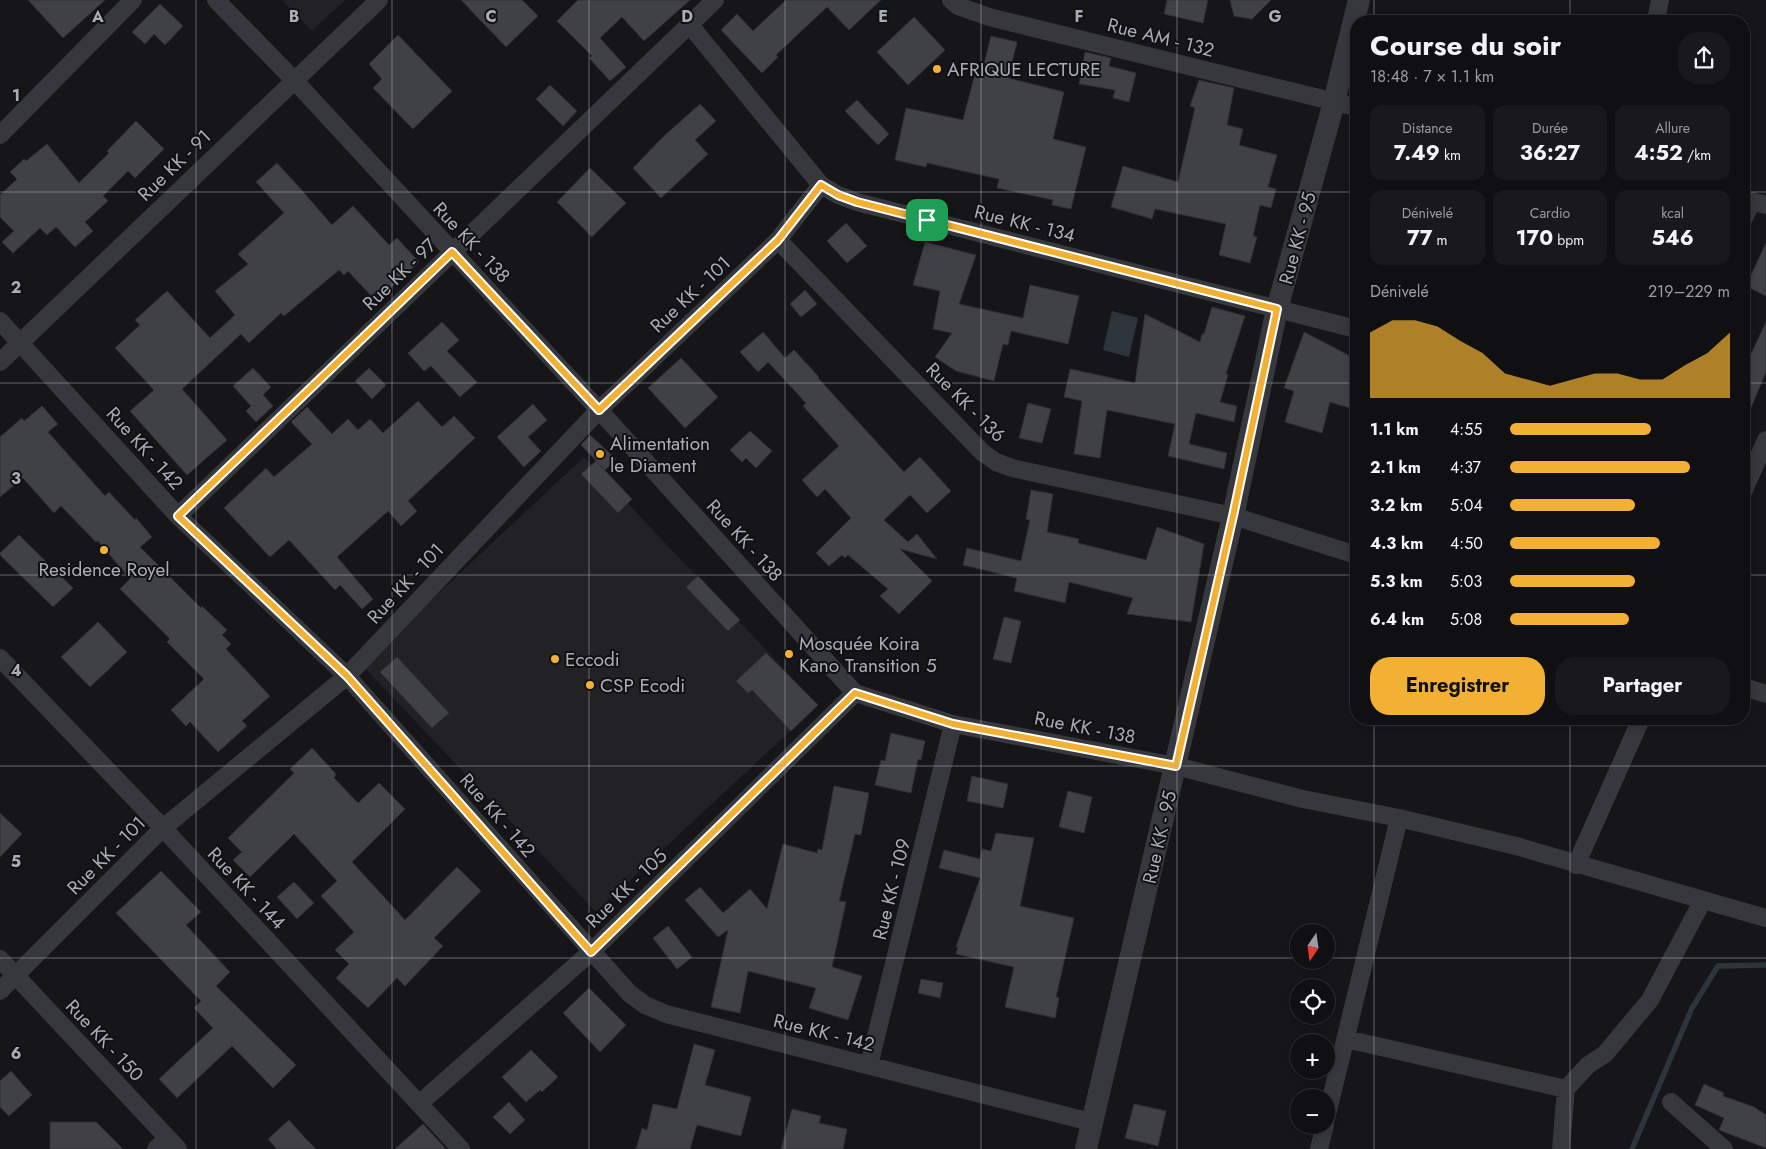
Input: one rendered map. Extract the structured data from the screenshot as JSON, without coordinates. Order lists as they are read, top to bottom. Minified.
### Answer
{"streets":{"street":["Rue AM - 132","Rue KK - 91","Rue KK - 134","Rue KK - 95","Rue KK - 138","Rue KK - 97","Rue KK - 101","Rue KK - 136","Rue KK - 142","Rue KK - 144","Rue KK - 105","Rue KK - 109","Rue KK - 150"]},"crossings":[["Rue AM - 132","Rue KK - 95"],["Rue KK - 91","Rue KK - 138"],["Rue KK - 91","Rue KK - 142"],["Rue KK - 134","Rue KK - 95"],["Rue KK - 134","Rue KK - 97"],["Rue KK - 134","Rue KK - 101"],["Rue KK - 95","Rue KK - 138"],["Rue KK - 95","Rue KK - 136"],["Rue KK - 95","Rue KK - 142"],["Rue KK - 138","Rue KK - 97"],["Rue KK - 138","Rue KK - 101"],["Rue KK - 138","Rue KK - 105"],["Rue KK - 138","Rue KK - 109"],["Rue KK - 97","Rue KK - 142"],["Rue KK - 101","Rue KK - 136"],["Rue KK - 101","Rue KK - 142"],["Rue KK - 101","Rue KK - 144"],["Rue KK - 101","Rue KK - 150"],["Rue KK - 142","Rue KK - 105"],["Rue KK - 142","Rue KK - 109"],["Rue KK - 144","Rue KK - 105"]],"places":["AFRIQUE LECTURE","Alimentation le Diament","Residence Royel","Mosquée Koira Kano Transition 5","Eccodi","CSP Ecodi"],"north":"bottom","page":{"heading":["Course du soir","18:48 · 7 × 1.1 km"],"stats":[["Distance","7.49 km"],["Durée","36:27"],["Allure","4:52 /km"],["Dénivelé","77 m"],["Cardio","170 bpm"],["kcal","546"]],"chart":["Dénivelé","219–229 m"],"list":[{"name":"1.1 km","note":"4:55"},{"name":"2.1 km","note":"4:37"},{"name":"3.2 km","note":"5:04"},{"name":"4.3 km","note":"4:50"},{"name":"5.3 km","note":"5:03"},{"name":"6.4 km","note":"5:08"}],"buttons":["Enregistrer","Partager"],"map_buttons":["+","−"]},"grid":{"columns":["A","B","C","D","E","F","G"],"rows":["1","2","3","4","5","6"]}}
